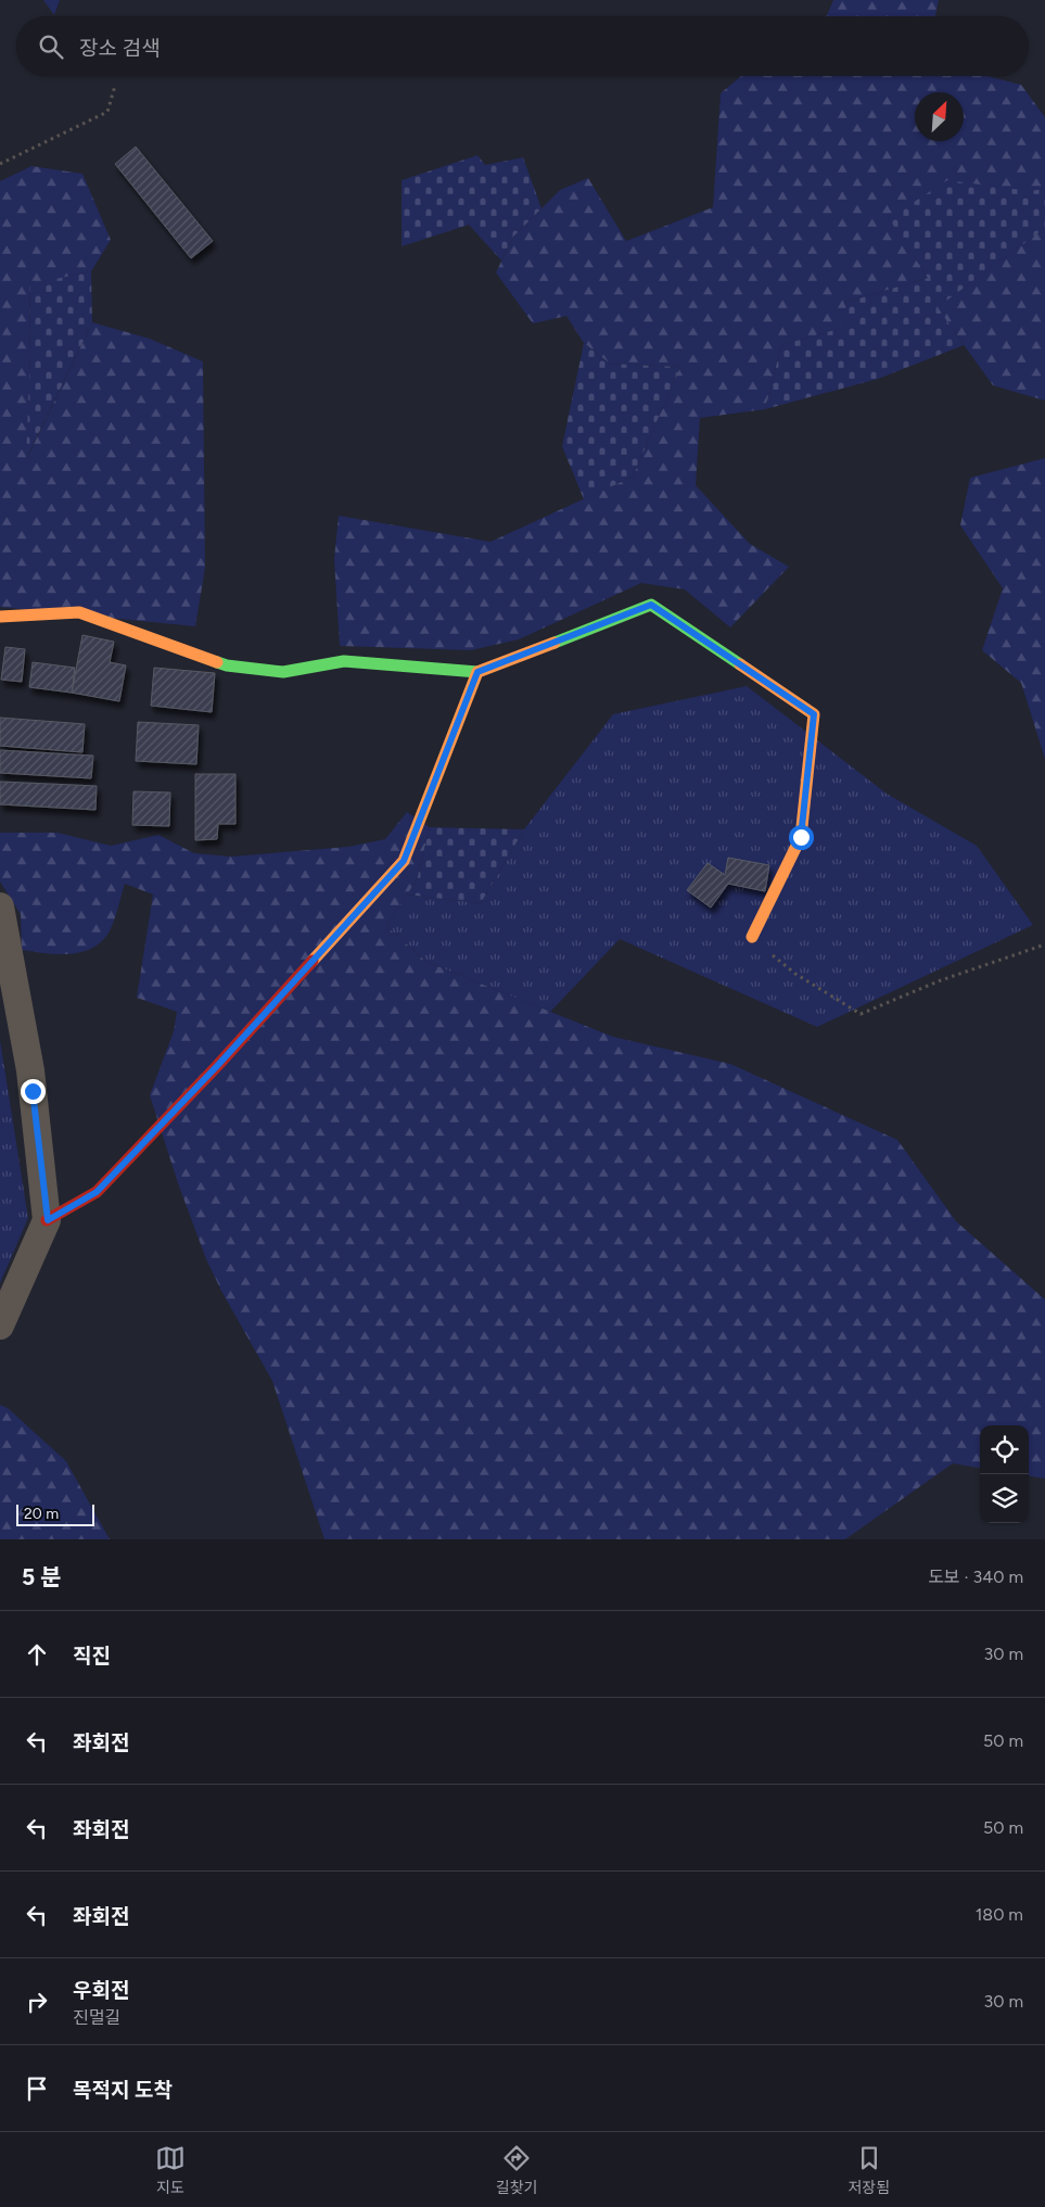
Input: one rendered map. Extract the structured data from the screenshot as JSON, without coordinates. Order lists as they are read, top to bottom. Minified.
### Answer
{"scale_bar":"20 m","north":"top right","page":{"search":"장소 검색","scale":"20 m","heading":["5 분","도보 · 340 m"],"list":[["직진","30 m"],["좌회전","50 m"],["좌회전","50 m"],["좌회전","180 m"],["우회전","진멀길","30 m"],"목적지 도착"],"nav":["지도","길찾기","저장됨"]}}
